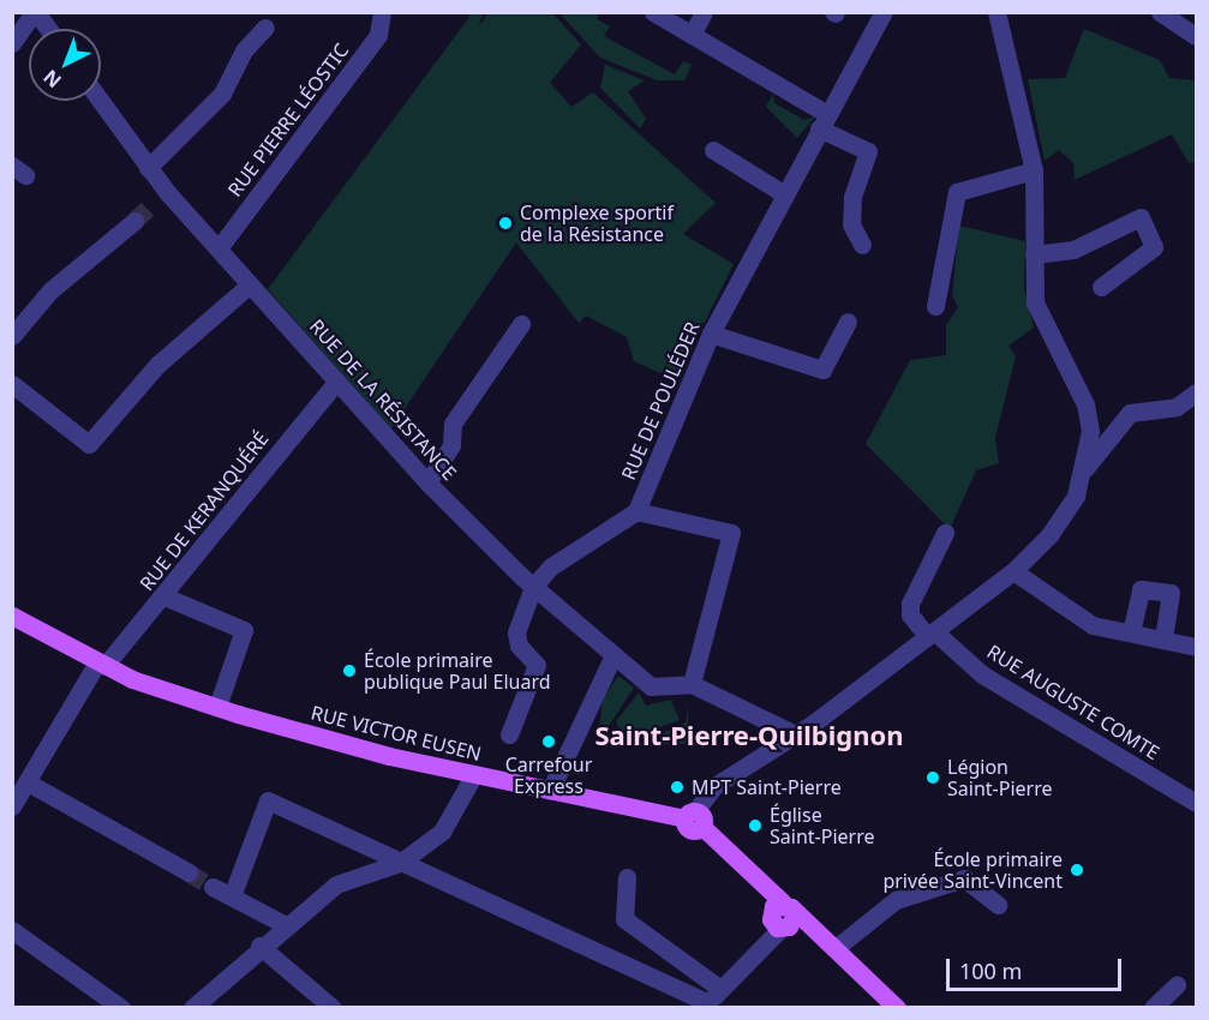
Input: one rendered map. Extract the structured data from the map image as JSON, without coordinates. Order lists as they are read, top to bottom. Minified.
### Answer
{"streets":{"main road":["RUE VICTOR EUSEN"],"street":["RUE PIERRE LÉOSTIC","RUE DE LA RÉSISTANCE","RUE DE POULÉDER","RUE DE KERANQUÉRÉ","RUE AUGUSTE COMTE"]},"crossings":[["RUE PIERRE LÉOSTIC","RUE DE LA RÉSISTANCE"],["RUE DE LA RÉSISTANCE","RUE DE POULÉDER"],["RUE DE LA RÉSISTANCE","RUE DE KERANQUÉRÉ"],["RUE DE KERANQUÉRÉ","RUE VICTOR EUSEN"]],"districts":["Saint-Pierre-Quilbignon"],"places":["Complexe sportif de la Résistance","École primaire publique Paul Eluard","Carrefour Express","Légion Saint-Pierre","MPT Saint-Pierre","Église Saint-Pierre","École primaire privée Saint-Vincent"],"scale_bar":"100 m","north":"bottom left"}
